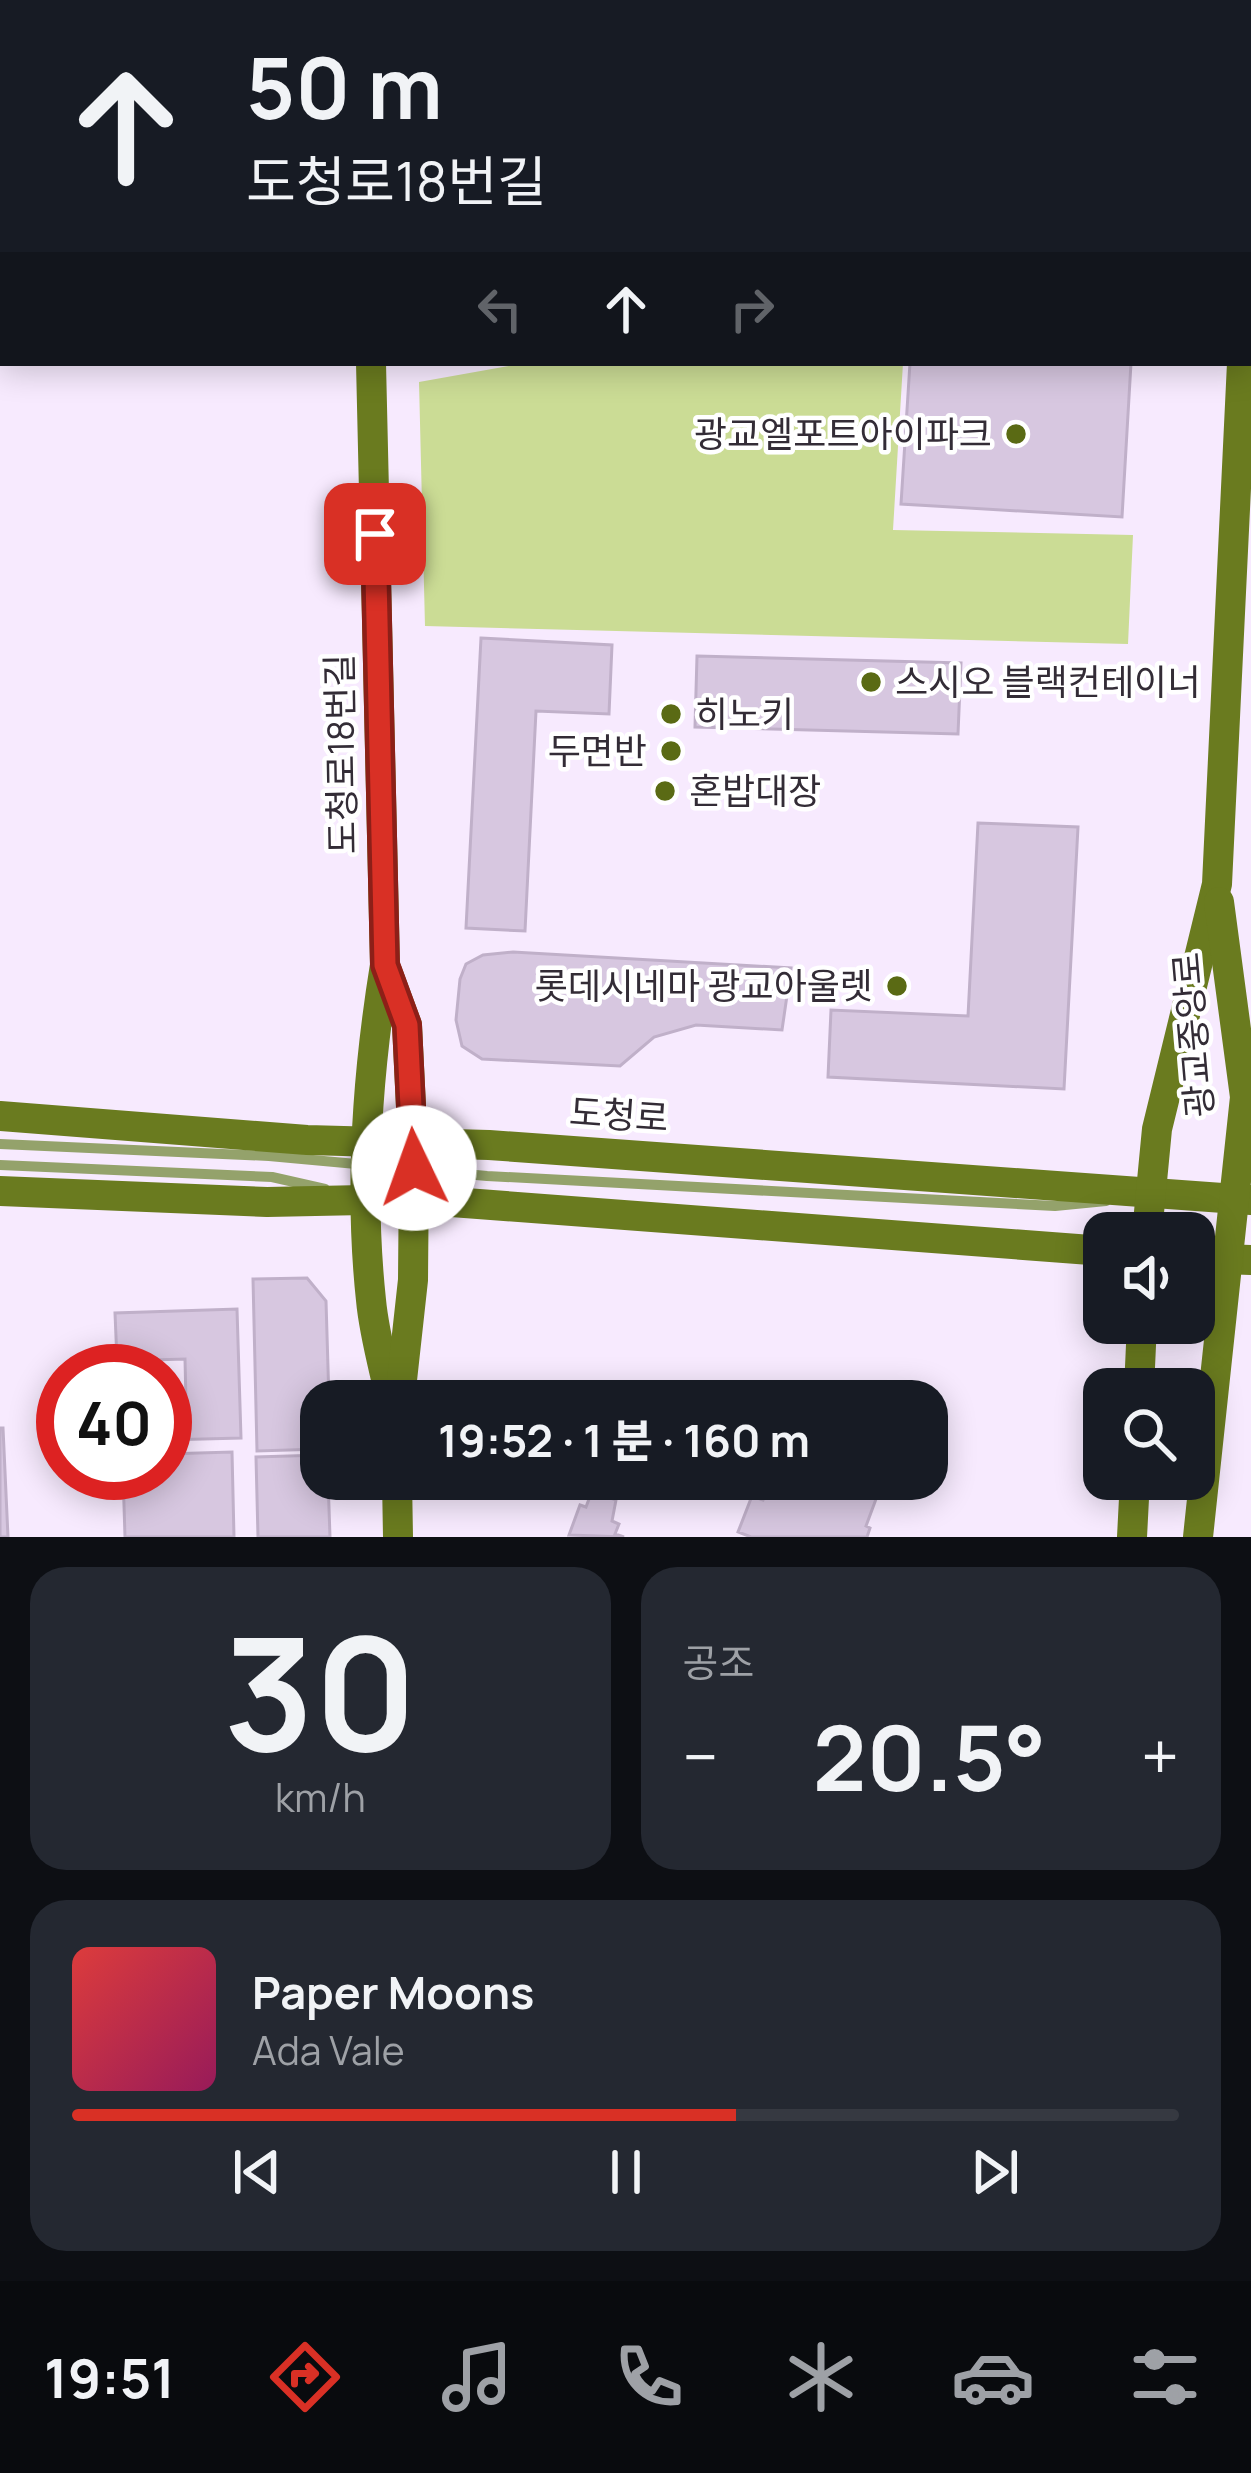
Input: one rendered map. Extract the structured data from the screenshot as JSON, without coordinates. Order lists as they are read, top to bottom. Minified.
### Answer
{"streets":{"main road":["도청로18번길","광교중앙로","도청로"]},"crossings":[["도청로18번길","도청로"],["광교중앙로","도청로"]],"places":["광교엘포트아이파크","스시오 블랙컨테이너","히노키","두면반","혼밥대장","롯데시네마 광교아울렛"],"page":{"turn":["50 m","도청로18번길"],"limit":"40","trip":"19:52 · 1 분 · 160 m","tile":[["30","km/h"],"공조"],"heat":["−","20.5°","+"],"song":["Paper Moons","Ada Vale"],"tabs":"19:51"}}
